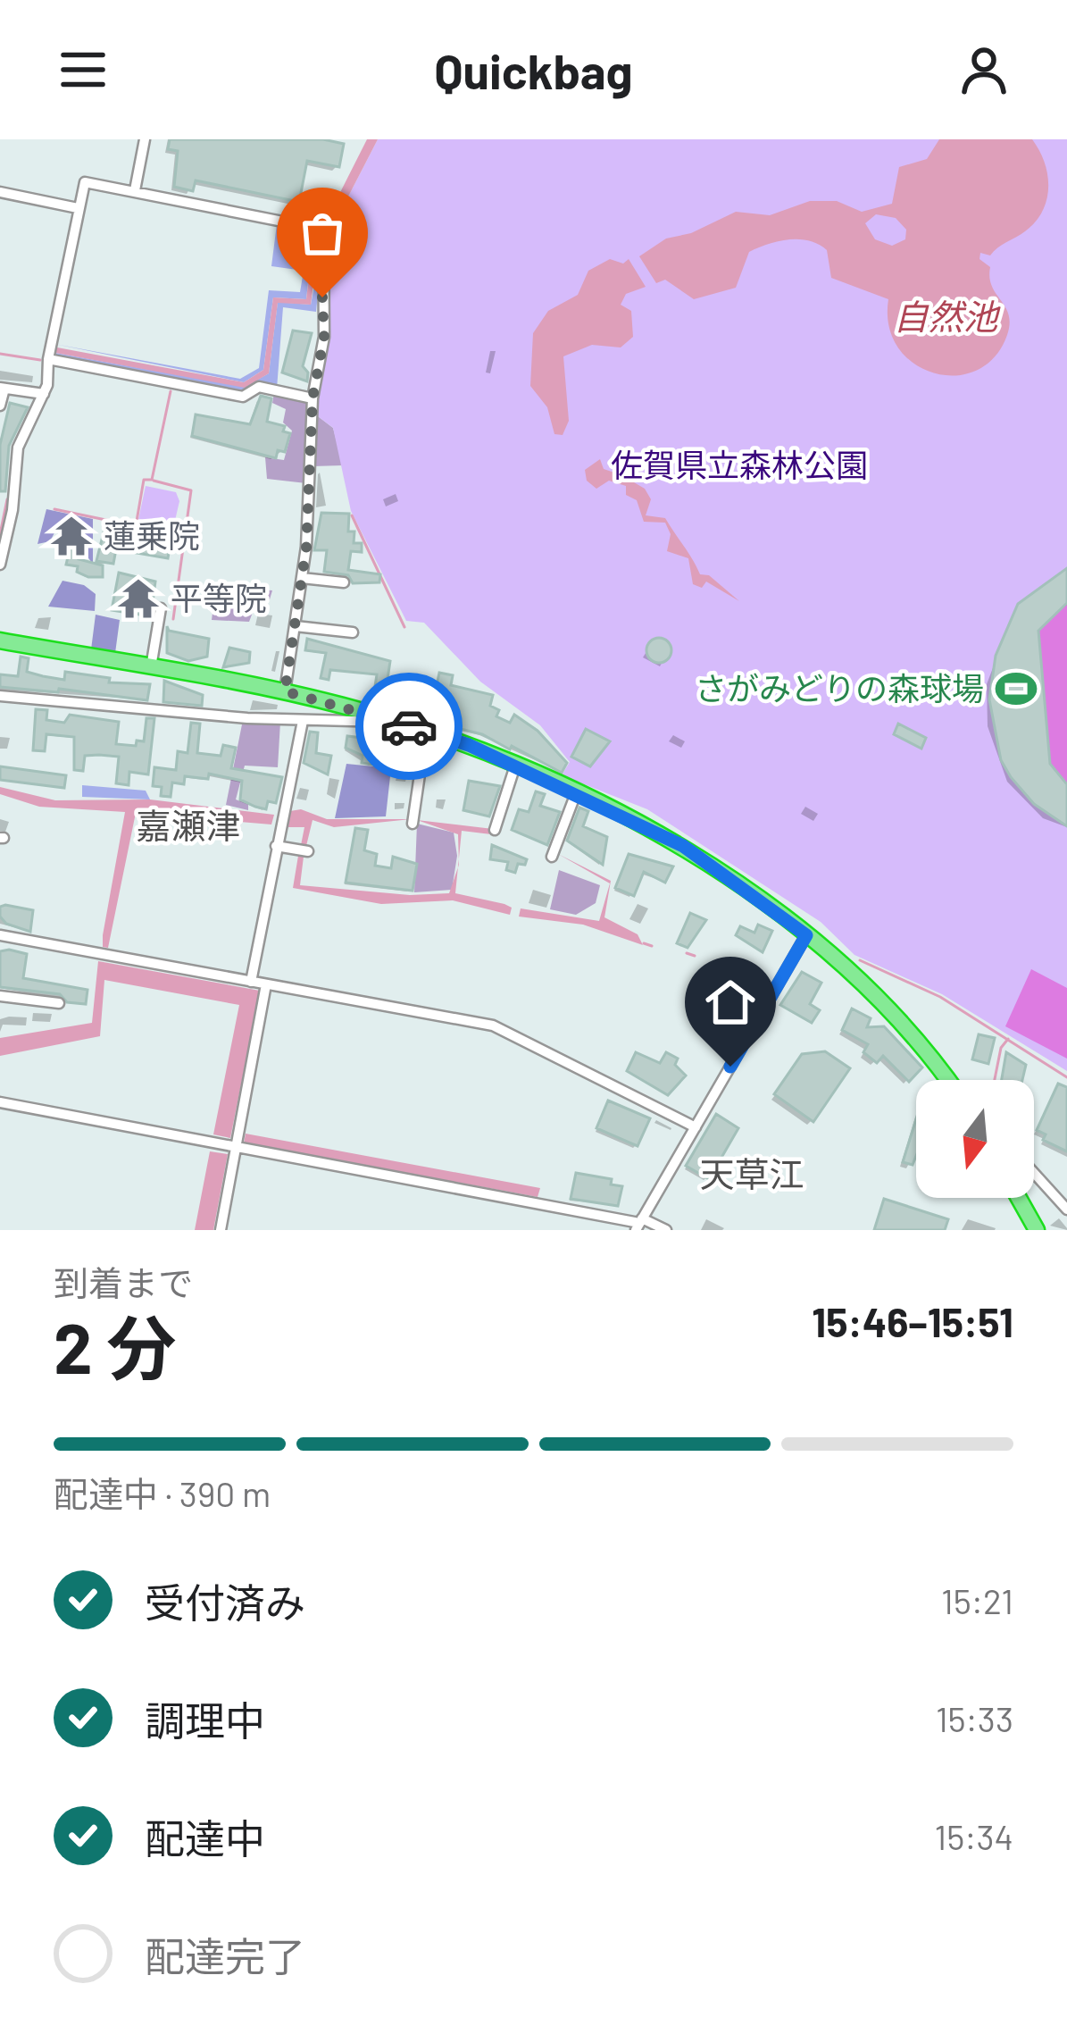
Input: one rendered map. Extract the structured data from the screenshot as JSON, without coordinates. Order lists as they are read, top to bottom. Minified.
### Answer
{"districts":["嘉瀬津","天草江"],"water":["自然池"],"parks":["佐賀県立森林公園"],"places":{"temple":["蓮乗院","平等院"],"sports":["さがみどりの森球場"]},"north":"bottom","page":{"header":"Quickbag","heading":["2 分","到着まで","15:46–15:51"],"bar":"配達中 · 390 m","list":[["受付済み","15:21"],["調理中","15:33"],["配達中","15:34"],"配達完了"]}}
